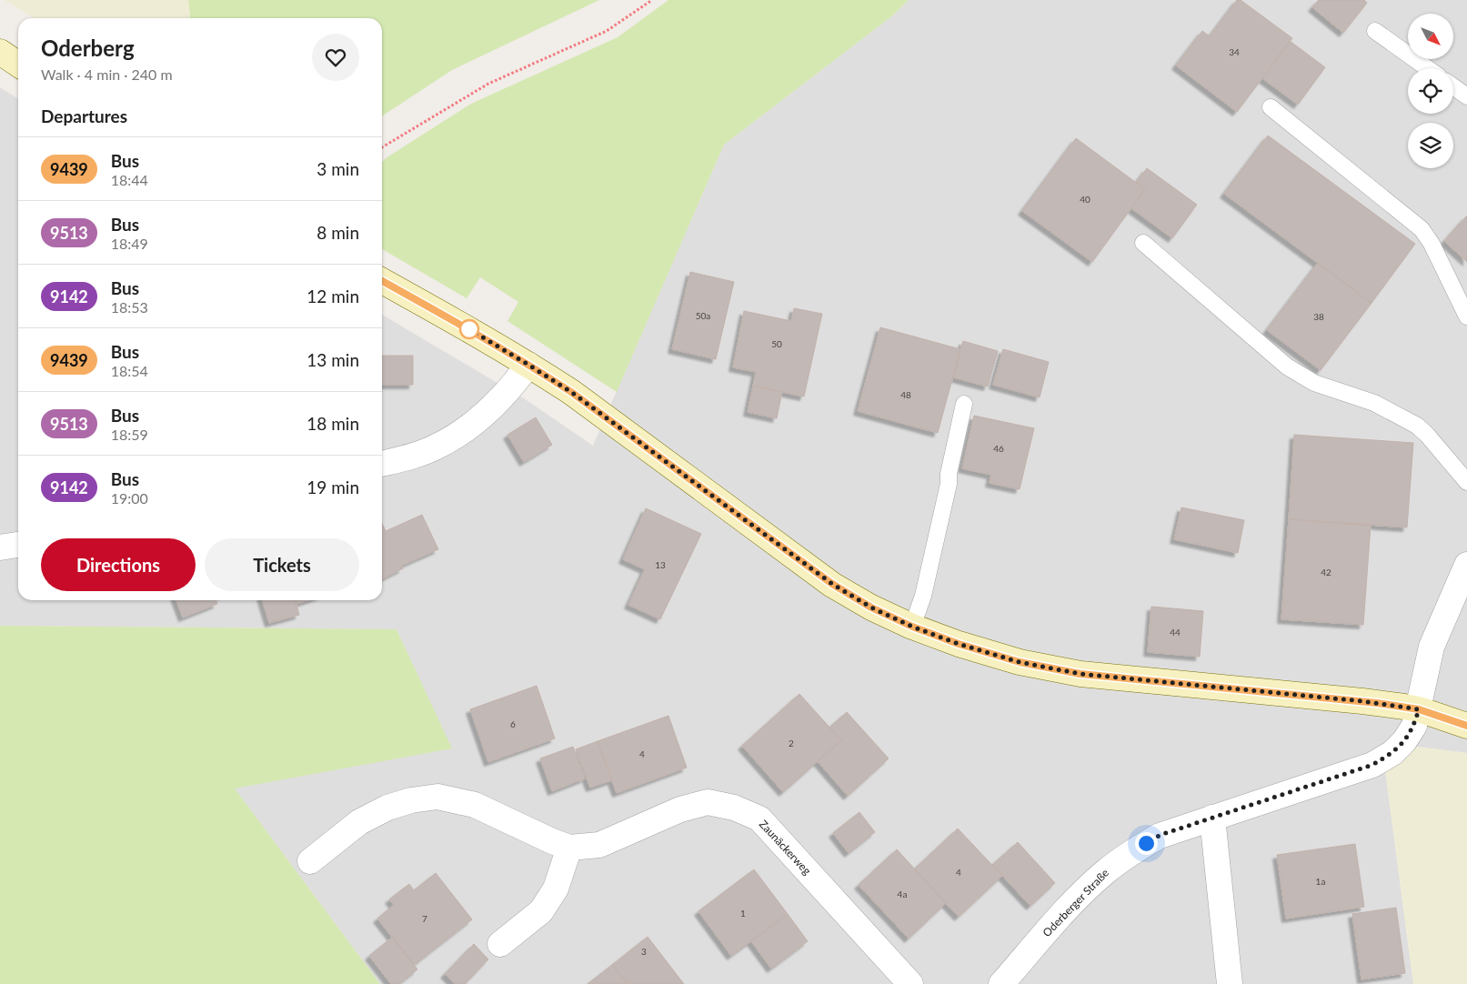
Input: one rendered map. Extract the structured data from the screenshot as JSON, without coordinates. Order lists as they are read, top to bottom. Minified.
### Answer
{"streets":{"street":["Zaunäckerweg","Oderberger Straße"]},"lines":["bus line 9439"],"house_numbers":["34","40","50a","38","50","48","46","13","42","44","6","2","4","4","1a","4a","1","7","3"],"north":"bottom right","page":{"heading":[["Oderberg","Walk · 4 min · 240 m"],"Departures"],"list":[{"mark":"9439","name":"Bus","note":"18:44","value":"3 min"},{"mark":"9513","name":"Bus","note":"18:49","value":"8 min"},{"mark":"9142","name":"Bus","note":"18:53","value":"12 min"},{"mark":"9439","name":"Bus","note":"18:54","value":"13 min"},{"mark":"9513","name":"Bus","note":"18:59","value":"18 min"},{"mark":"9142","name":"Bus","note":"19:00","value":"19 min"}],"buttons":["Directions","Tickets"]}}
